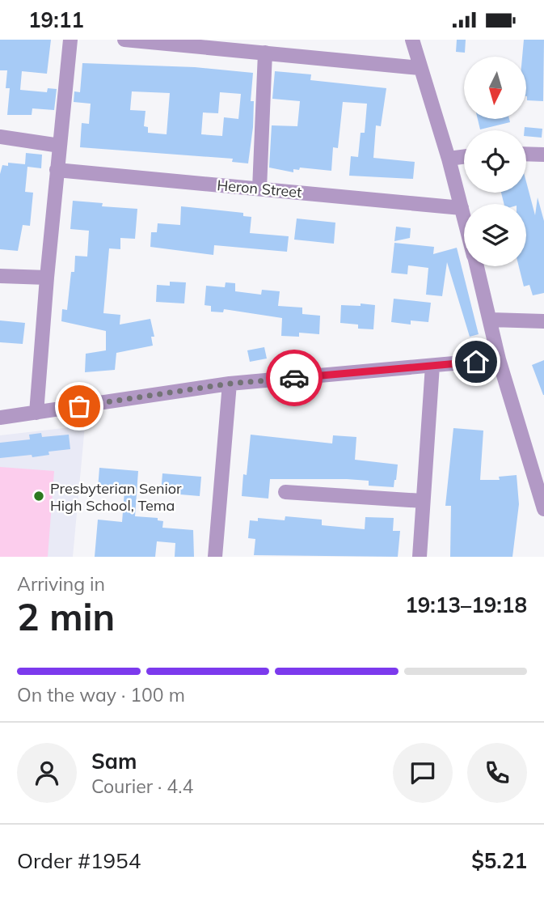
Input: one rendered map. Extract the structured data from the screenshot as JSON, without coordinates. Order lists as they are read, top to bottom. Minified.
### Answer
{"streets":{"street":["Heron Street"]},"places":["Presbyterian Senior High School, Tema"],"north":"bottom","page":{"status":"19:11","heading":["2 min","Arriving in","19:13–19:18"],"panel":["Sam","Courier · 4.4","Order #1954","$5.21"],"bar":"On the way · 100 m"}}
